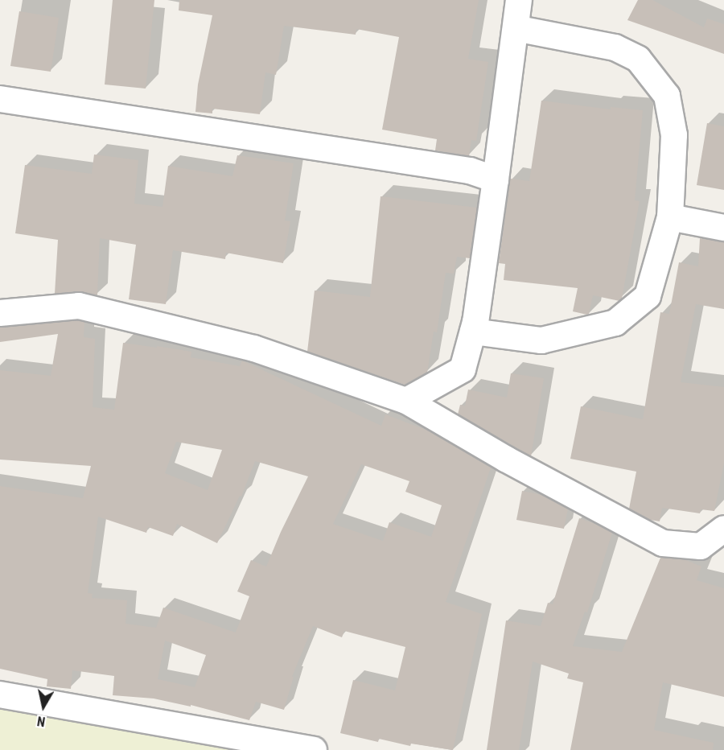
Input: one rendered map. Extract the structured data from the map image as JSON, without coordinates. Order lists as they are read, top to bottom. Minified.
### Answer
{"north":"bottom"}
